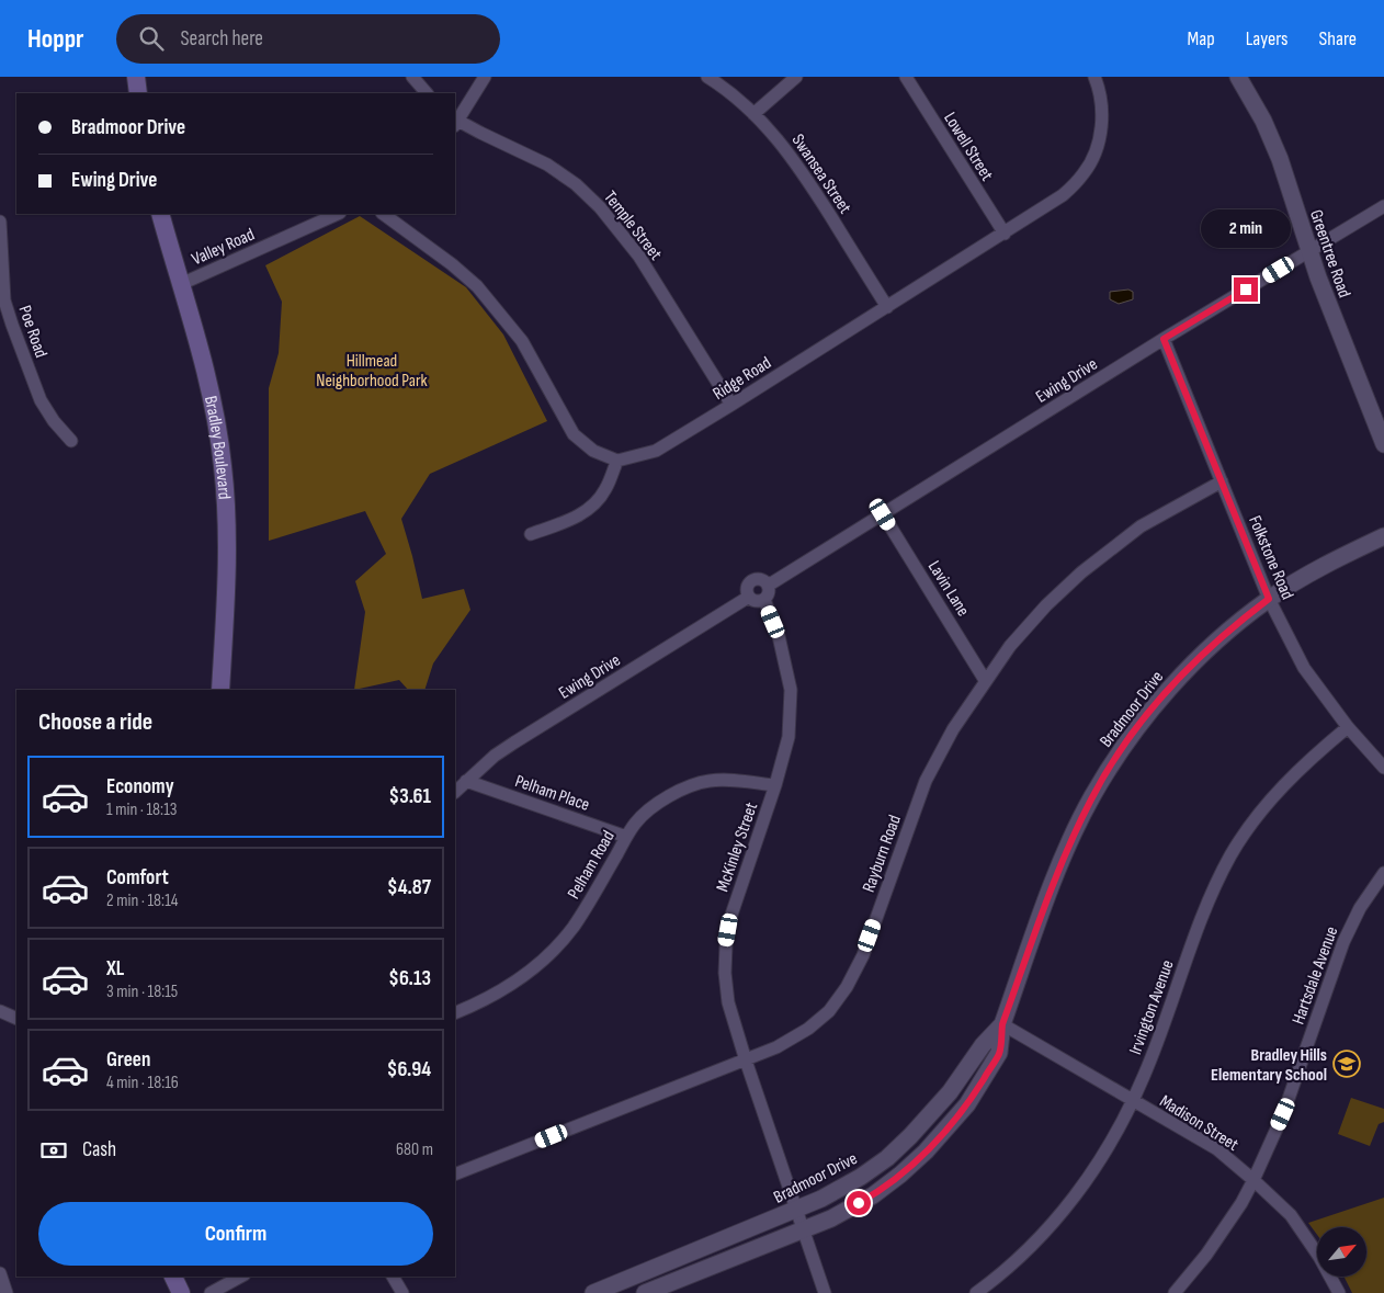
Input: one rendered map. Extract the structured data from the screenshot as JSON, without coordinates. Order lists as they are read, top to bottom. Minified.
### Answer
{"streets":{"main road":["Bradley Boulevard"],"street":["Lowell Street","Swansea Street","Temple Street","Valley Road","Greentree Road","Poe Road","Ridge Road","Ewing Drive","Folkstone Road","Lavin Lane","Bradmoor Drive","Pelham Place","McKinley Street","Rayburn Road","Pelham Road","Hartsdale Avenue","Irvington Avenue","Madison Street"]},"crossings":[["Lowell Street","Ridge Road"],["Swansea Street","Ridge Road"],["Temple Street","Ridge Road"],["Valley Road","Bradley Boulevard"],["Greentree Road","Ewing Drive"],["Ewing Drive","Folkstone Road"],["Ewing Drive","Lavin Lane"],["Ewing Drive","Pelham Place"],["Ewing Drive","McKinley Street"],["Folkstone Road","Bradmoor Drive"],["Folkstone Road","Rayburn Road"],["Folkstone Road","Irvington Avenue"],["Lavin Lane","Rayburn Road"],["Bradmoor Drive","McKinley Street"],["Bradmoor Drive","Madison Street"],["Pelham Place","Pelham Road"],["McKinley Street","Rayburn Road"],["McKinley Street","Pelham Road"],["Hartsdale Avenue","Madison Street"],["Irvington Avenue","Madison Street"]],"parks":["Hillmead Neighborhood Park"],"places":{"school or university":["Bradley Hills Elementary School"]},"north":"top right","page":{"header":"Hoppr","search":"Search here","nav":["Map","Layers","Share"],"banner":["Bradmoor Drive","Ewing Drive"],"bubble":"2 min","heading":"Choose a ride","list":[{"name":"Economy","note":"1 min · 18:13","value":"$3.61"},{"name":"Comfort","note":"2 min · 18:14","value":"$4.87"},{"name":"XL","note":"3 min · 18:15","value":"$6.13"},{"name":"Green","note":"4 min · 18:16","value":"$6.94"}],"pay":["Cash","680 m"],"buttons":"Confirm"}}
